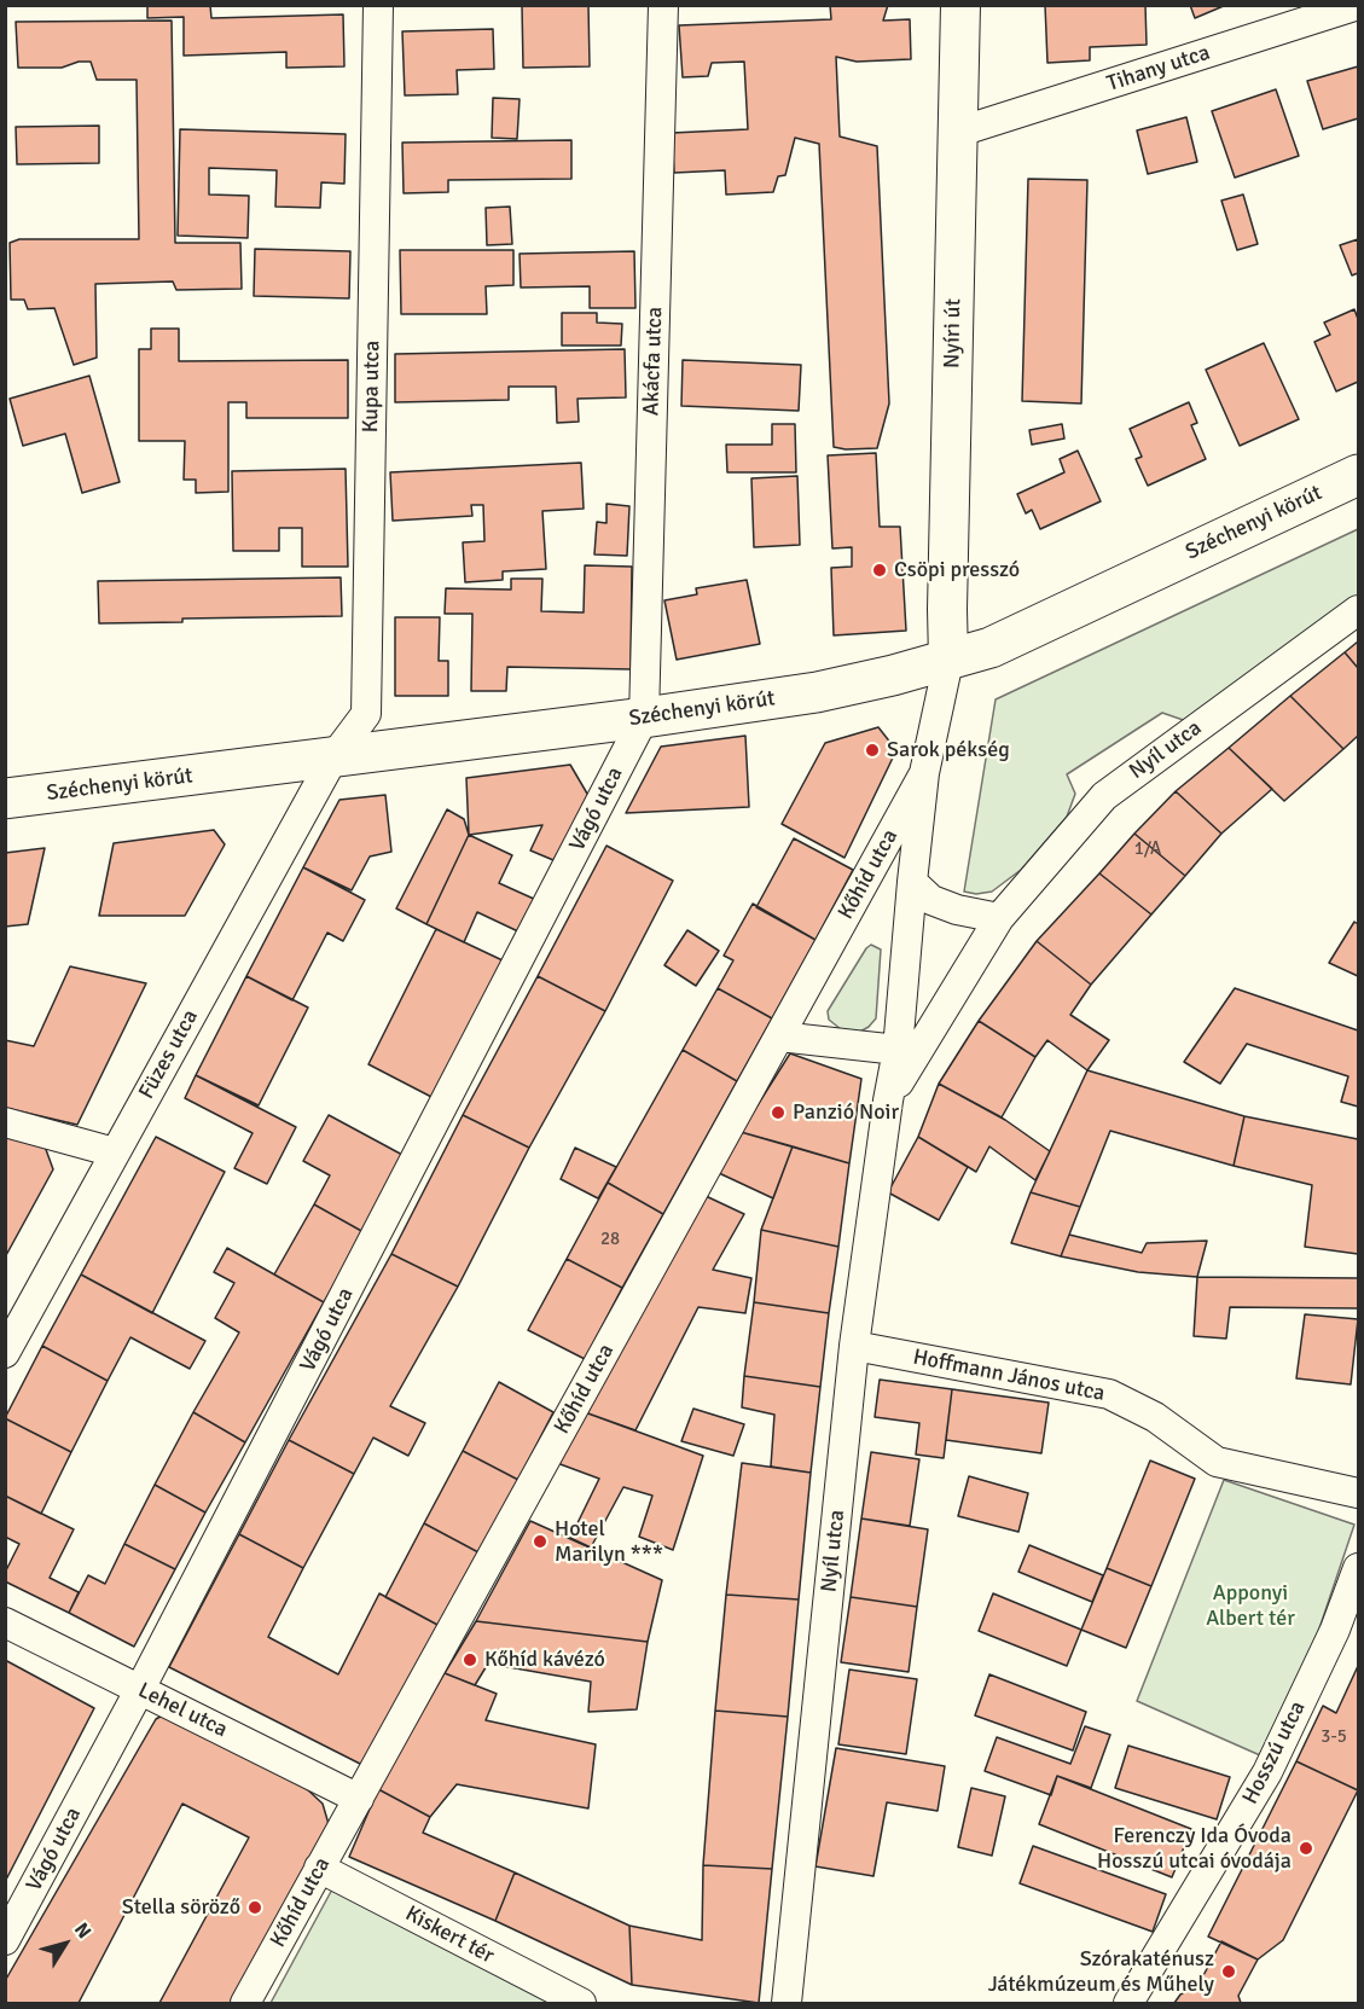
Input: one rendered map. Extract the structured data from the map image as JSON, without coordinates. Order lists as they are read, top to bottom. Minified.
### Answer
{"streets":{"main road":["Széchenyi körút"],"street":["Tihany utca","Nyíri út","Akácfa utca","Kupa utca","Nyíl utca","Vágó utca","Kőhíd utca","Füzes utca","Hoffmann János utca","Lehel utca","Hosszú utca","Kiskert tér"]},"crossings":[["Tihany utca","Nyíri út"],["Nyíri út","Széchenyi körút"],["Nyíri út","Nyíl utca"],["Akácfa utca","Széchenyi körút"],["Akácfa utca","Vágó utca"],["Kupa utca","Széchenyi körút"],["Kupa utca","Füzes utca"],["Széchenyi körút","Nyíl utca"],["Széchenyi körút","Vágó utca"],["Széchenyi körút","Füzes utca"],["Nyíl utca","Kőhíd utca"],["Nyíl utca","Hoffmann János utca"],["Vágó utca","Lehel utca"],["Kőhíd utca","Lehel utca"],["Kőhíd utca","Kiskert tér"]],"parks":["Apponyi Albert tér"],"places":["Csöpi presszó","Sarok pékség","Panzió Noir","Hotel Marilyn ***","Kőhíd kávézó","Ferenczy Ida Óvoda Hosszú utcai óvodája","Stella söröző","Szórakaténusz Játékmúzeum és Műhely"],"house_numbers":["1/A","28","3-5"],"north":"top right"}
